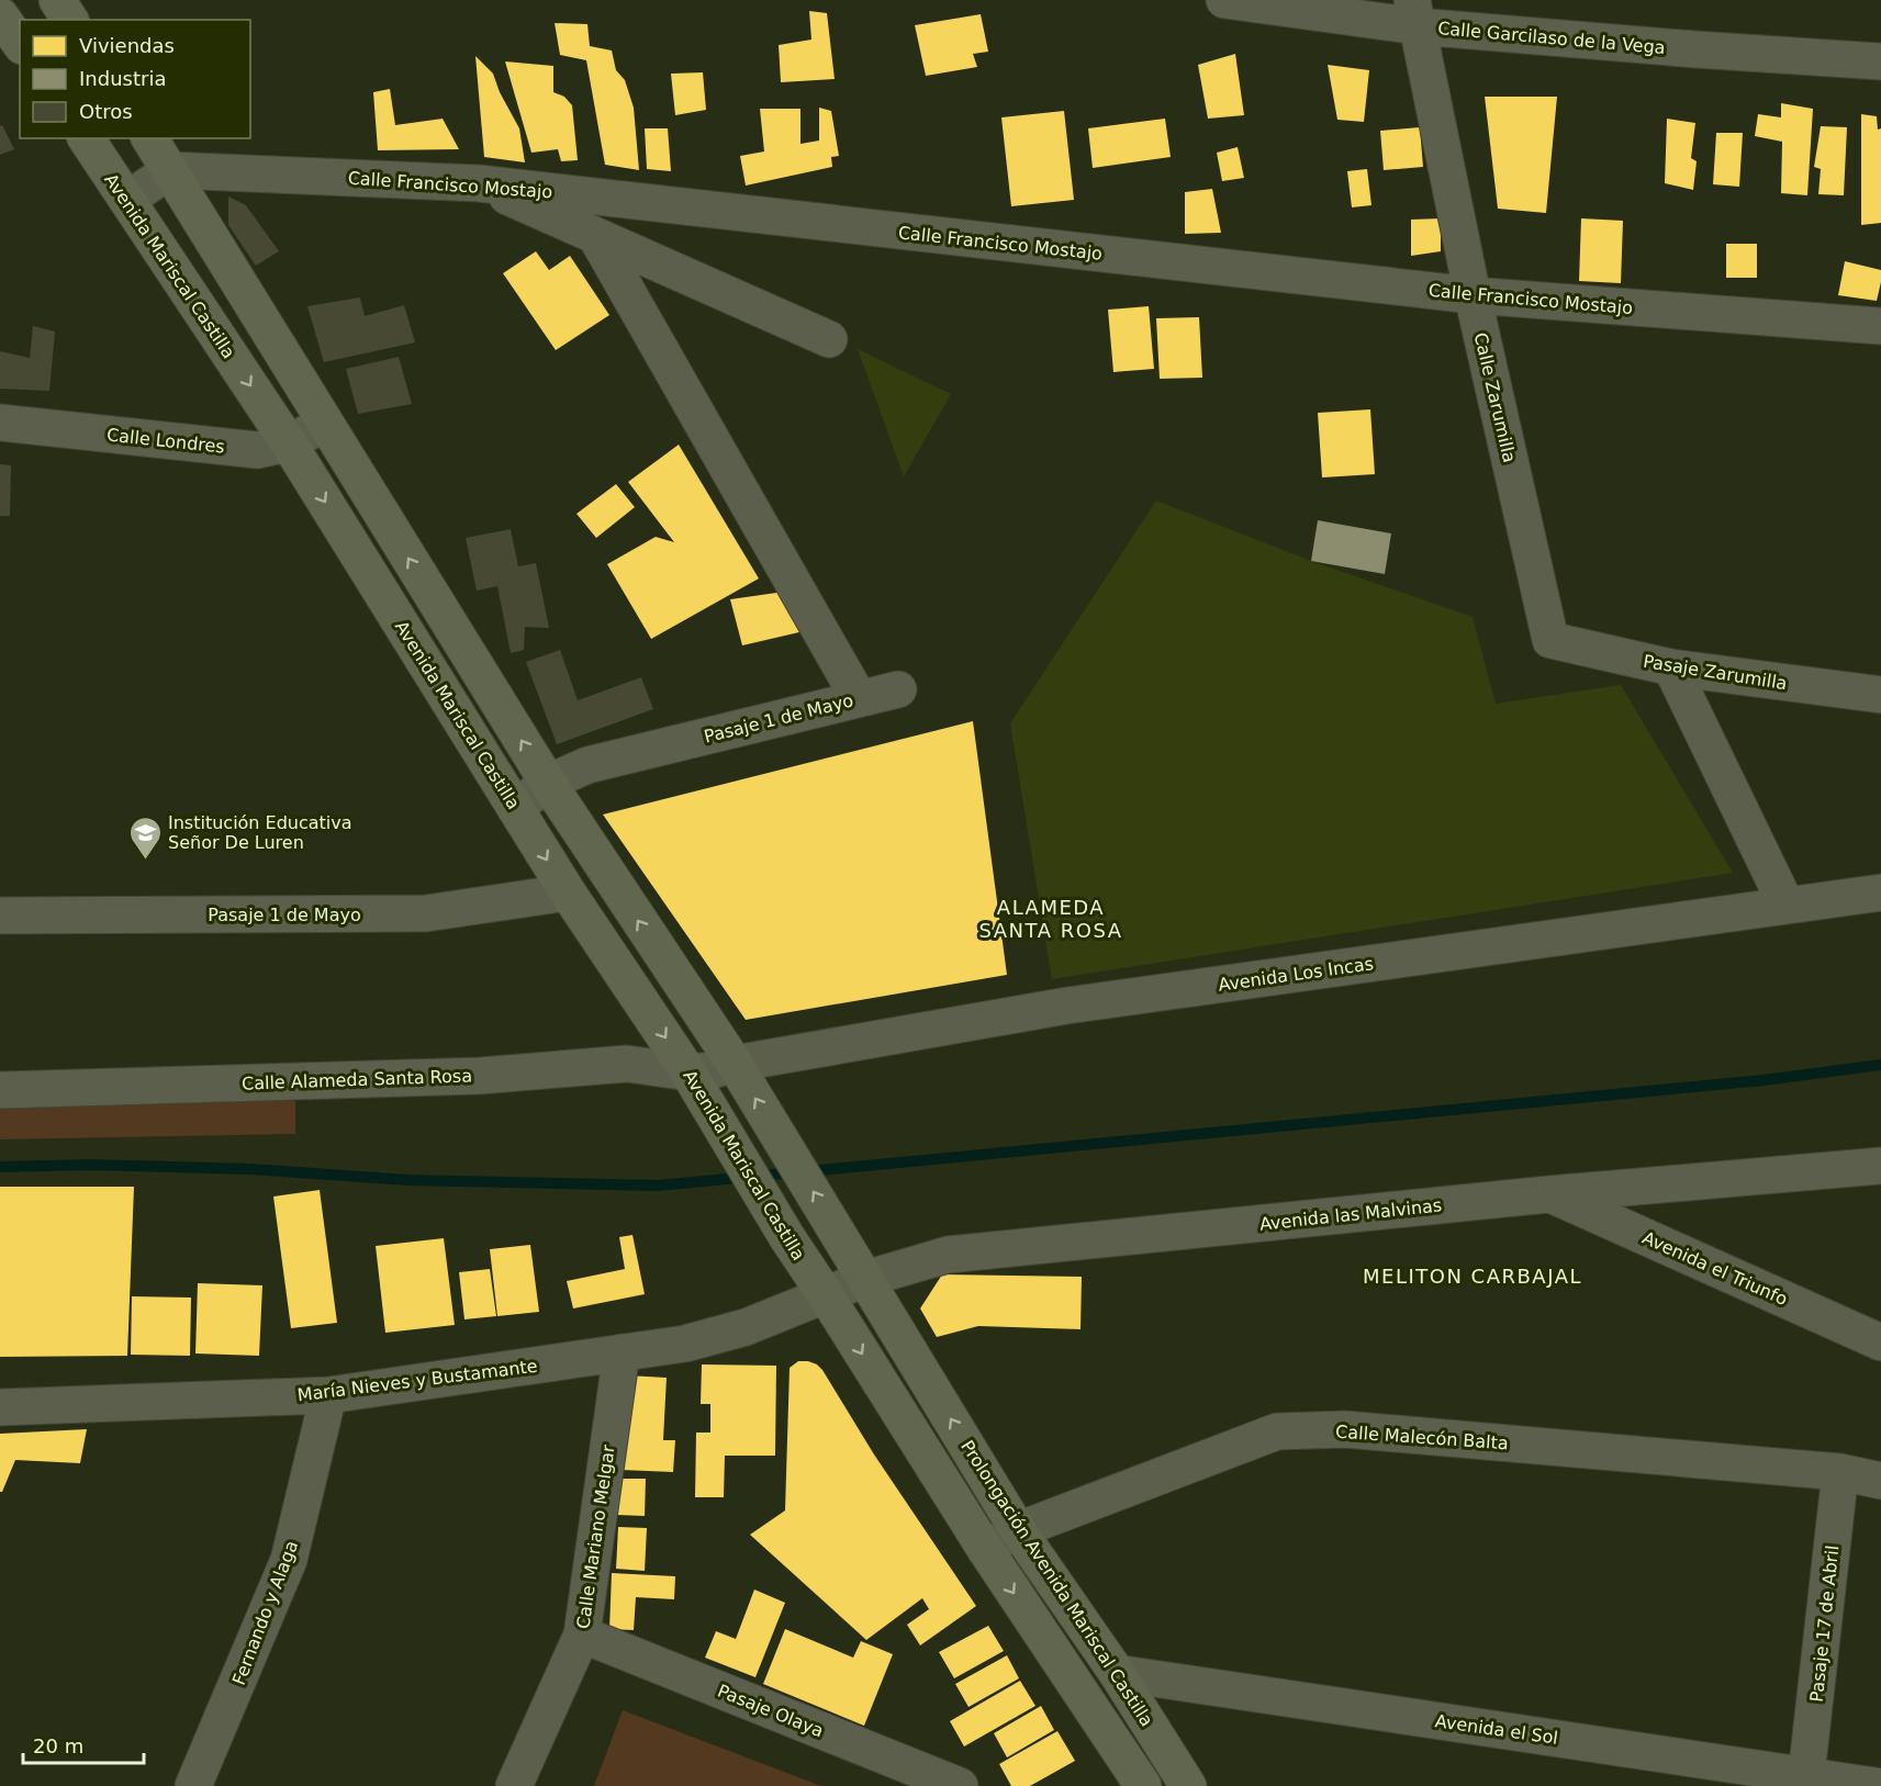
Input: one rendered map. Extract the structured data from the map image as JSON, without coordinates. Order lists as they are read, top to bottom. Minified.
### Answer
{"streets":{"main road":["Avenida Mariscal Castilla","Prolongación Avenida Mariscal Castilla"],"street":["Calle Garcilaso de la Vega","Calle Francisco Mostajo","Calle Zarumilla","Calle Londres","Pasaje Zarumilla","Pasaje 1 de Mayo","Avenida Los Incas","Calle Alameda Santa Rosa","Avenida las Malvinas","Avenida el Triunfo","María Nieves y Bustamante","Calle Malecón Balta","Calle Mariano Melgar","Fernando y Alaga","Pasaje 17 de Abril","Pasaje Olaya","Avenida el Sol"]},"crossings":[["Calle Garcilaso de la Vega","Calle Zarumilla"],["Calle Francisco Mostajo","Avenida Mariscal Castilla"],["Calle Francisco Mostajo","Calle Zarumilla"],["Avenida Mariscal Castilla","Calle Londres"],["Avenida Mariscal Castilla","Pasaje 1 de Mayo"],["Avenida Mariscal Castilla","Avenida Los Incas"],["Avenida Mariscal Castilla","Calle Alameda Santa Rosa"],["Avenida Mariscal Castilla","Avenida las Malvinas"],["Avenida Mariscal Castilla","María Nieves y Bustamante"],["Avenida Mariscal Castilla","Prolongación Avenida Mariscal Castilla"],["Calle Zarumilla","Pasaje Zarumilla"],["Avenida Los Incas","Calle Alameda Santa Rosa"],["Avenida las Malvinas","Avenida el Triunfo"],["Avenida las Malvinas","María Nieves y Bustamante"],["Avenida las Malvinas","Prolongación Avenida Mariscal Castilla"],["María Nieves y Bustamante","Calle Mariano Melgar"],["María Nieves y Bustamante","Fernando y Alaga"],["Calle Malecón Balta","Prolongación Avenida Mariscal Castilla"],["Calle Malecón Balta","Pasaje 17 de Abril"],["Calle Mariano Melgar","Pasaje Olaya"],["Prolongación Avenida Mariscal Castilla","Avenida el Sol"],["Pasaje 17 de Abril","Avenida el Sol"]],"districts":["ALAMEDA SANTA ROSA","MELITON CARBAJAL"],"places":{"school or university":["Institución Educativa Señor De Luren"]},"legend":["Viviendas","Industria","Otros"],"scale_bar":"20 m"}
